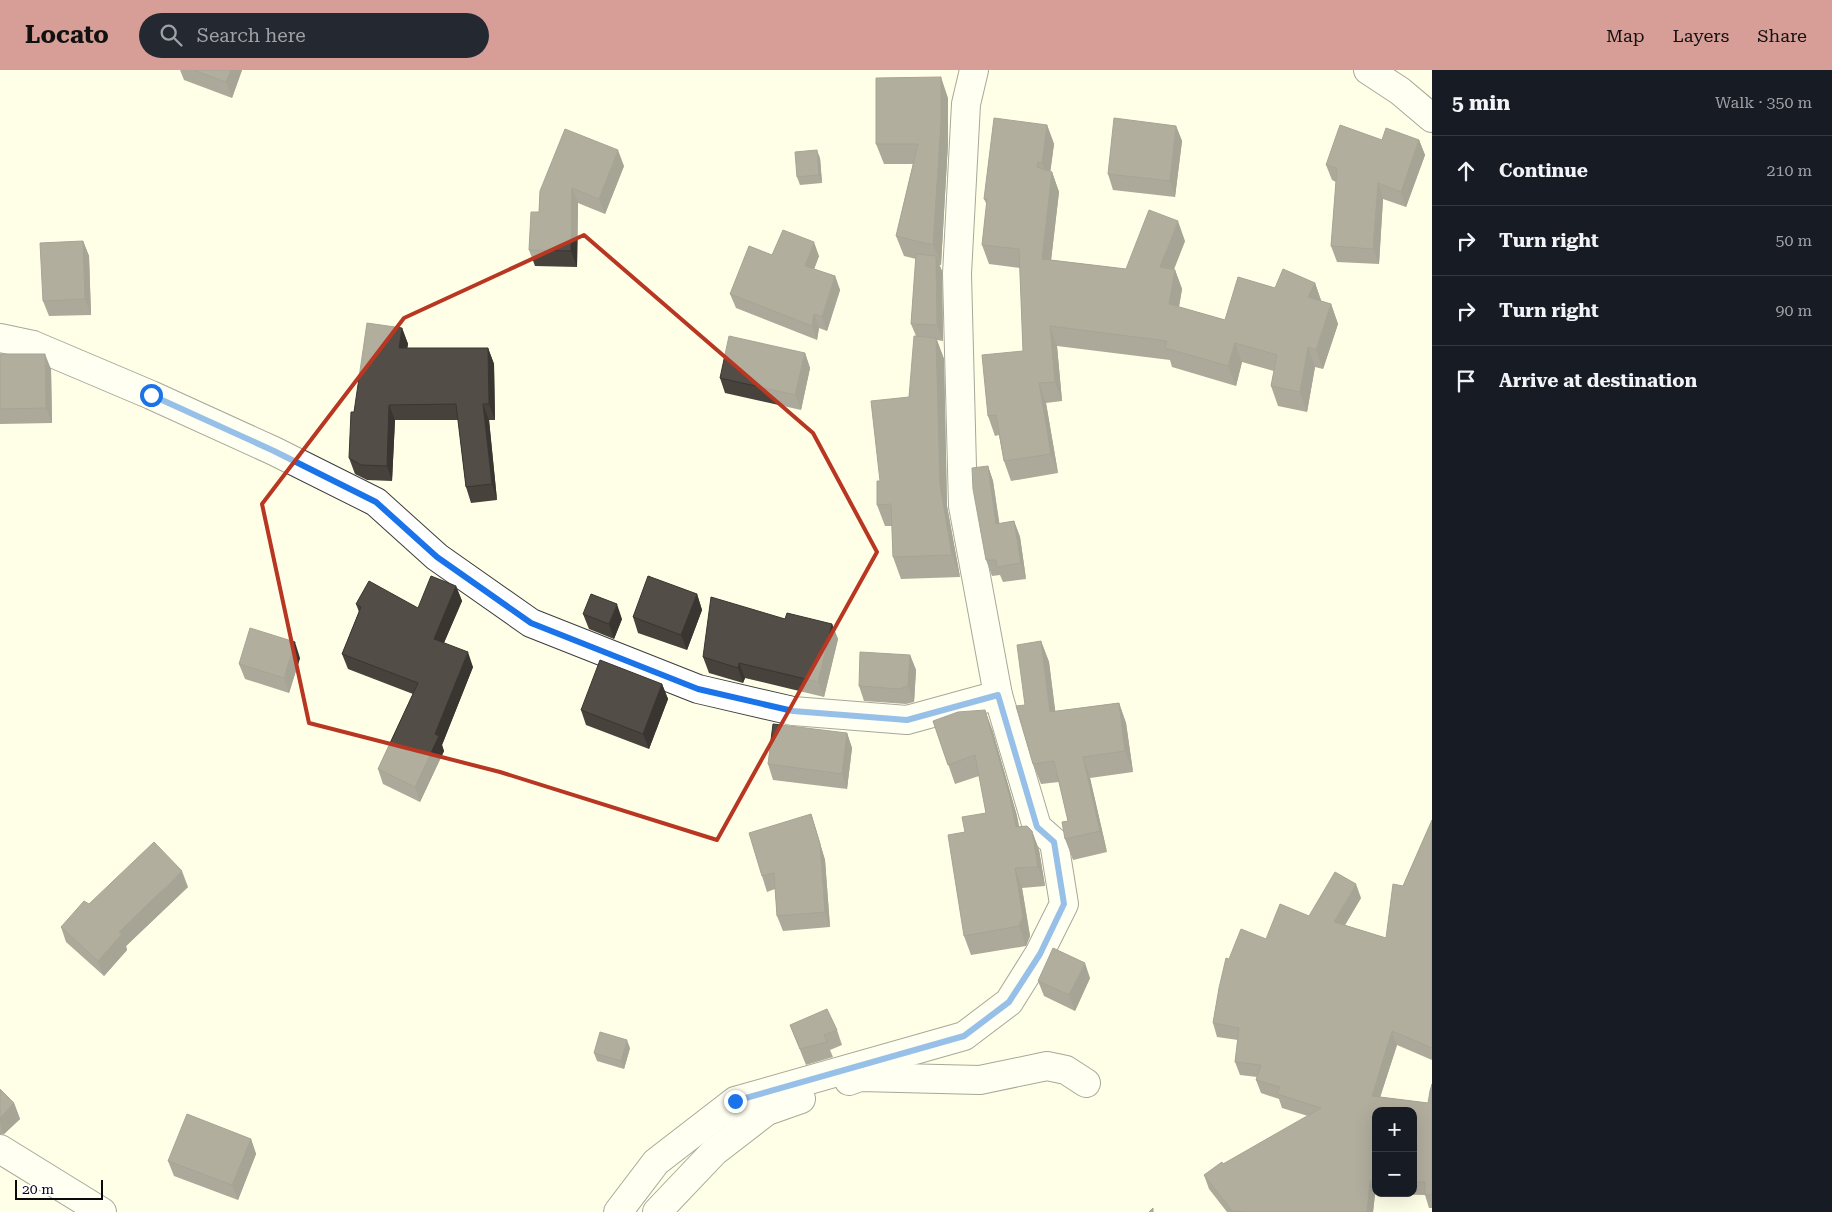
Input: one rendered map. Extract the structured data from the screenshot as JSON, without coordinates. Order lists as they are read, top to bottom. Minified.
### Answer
{"scale_bar":"20 m","page":{"header":"Locato","search":"Search here","nav":["Map","Layers","Share"],"heading":["5 min","Walk · 350 m"],"list":[["Continue","210 m"],["Turn right","50 m"],["Turn right","90 m"],"Arrive at destination"],"map_buttons":["+","−"],"scale":"20 m"}}
